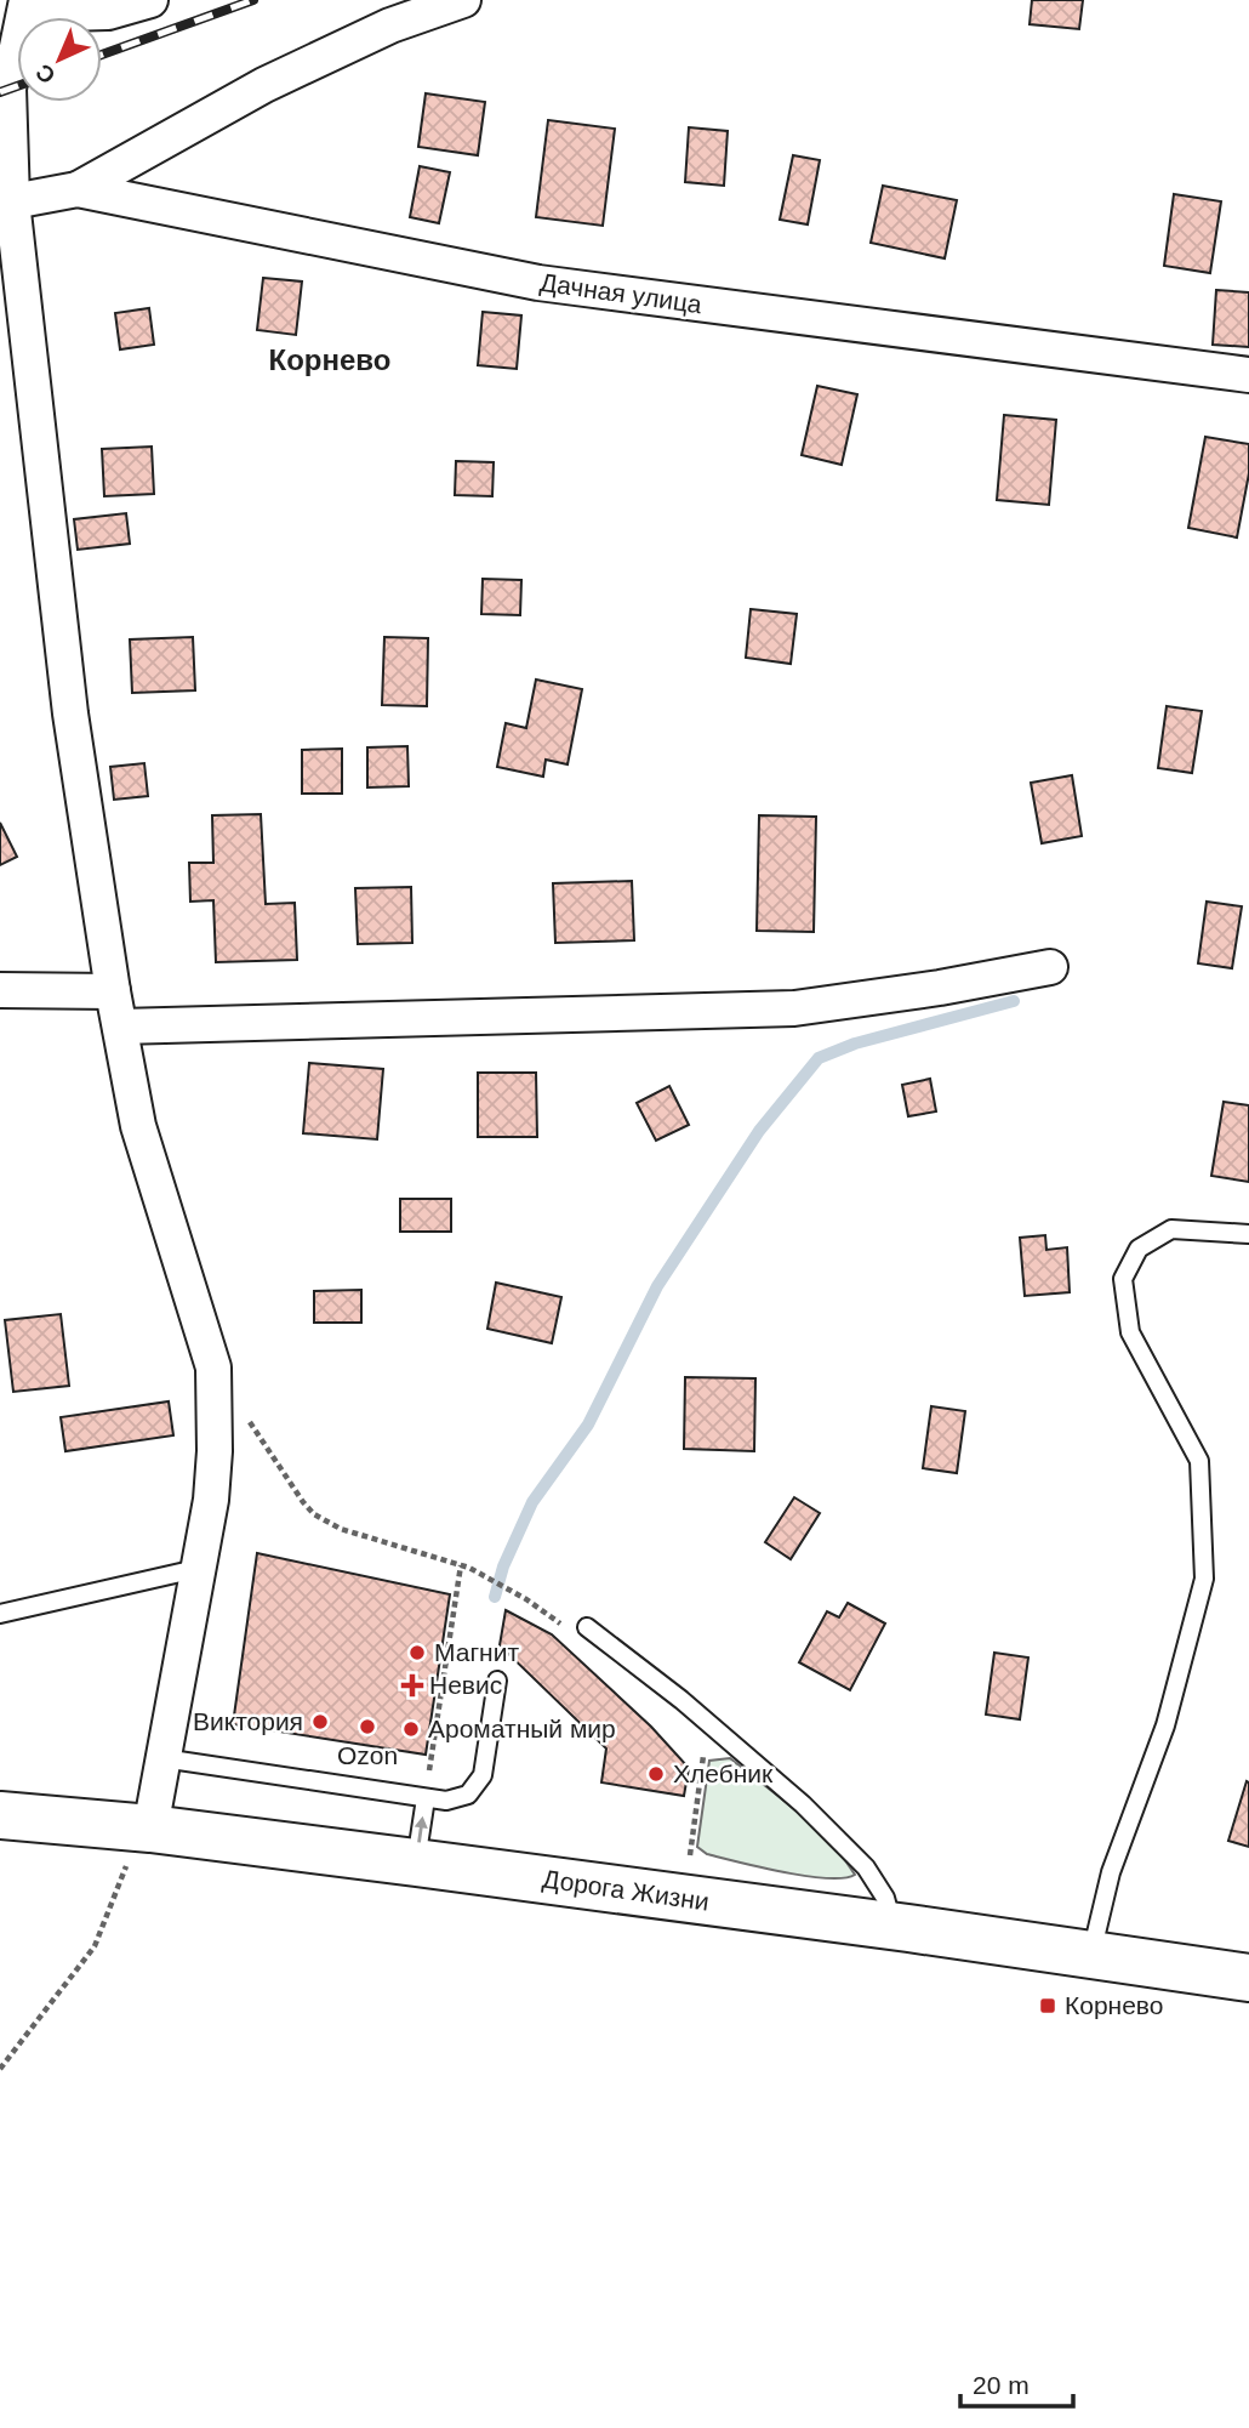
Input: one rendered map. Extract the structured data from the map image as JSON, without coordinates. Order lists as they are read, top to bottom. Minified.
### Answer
{"streets":{"main road":["Дорога Жизни"],"street":["Дачная улица"]},"districts":["Корнево"],"places":{"other":["Магнит","Виктория","Ozon","Ароматный мир","Хлебник"],"health":["Невис"],"transit":["Корнево"]},"scale_bar":"20 m","north":"bottom left"}
